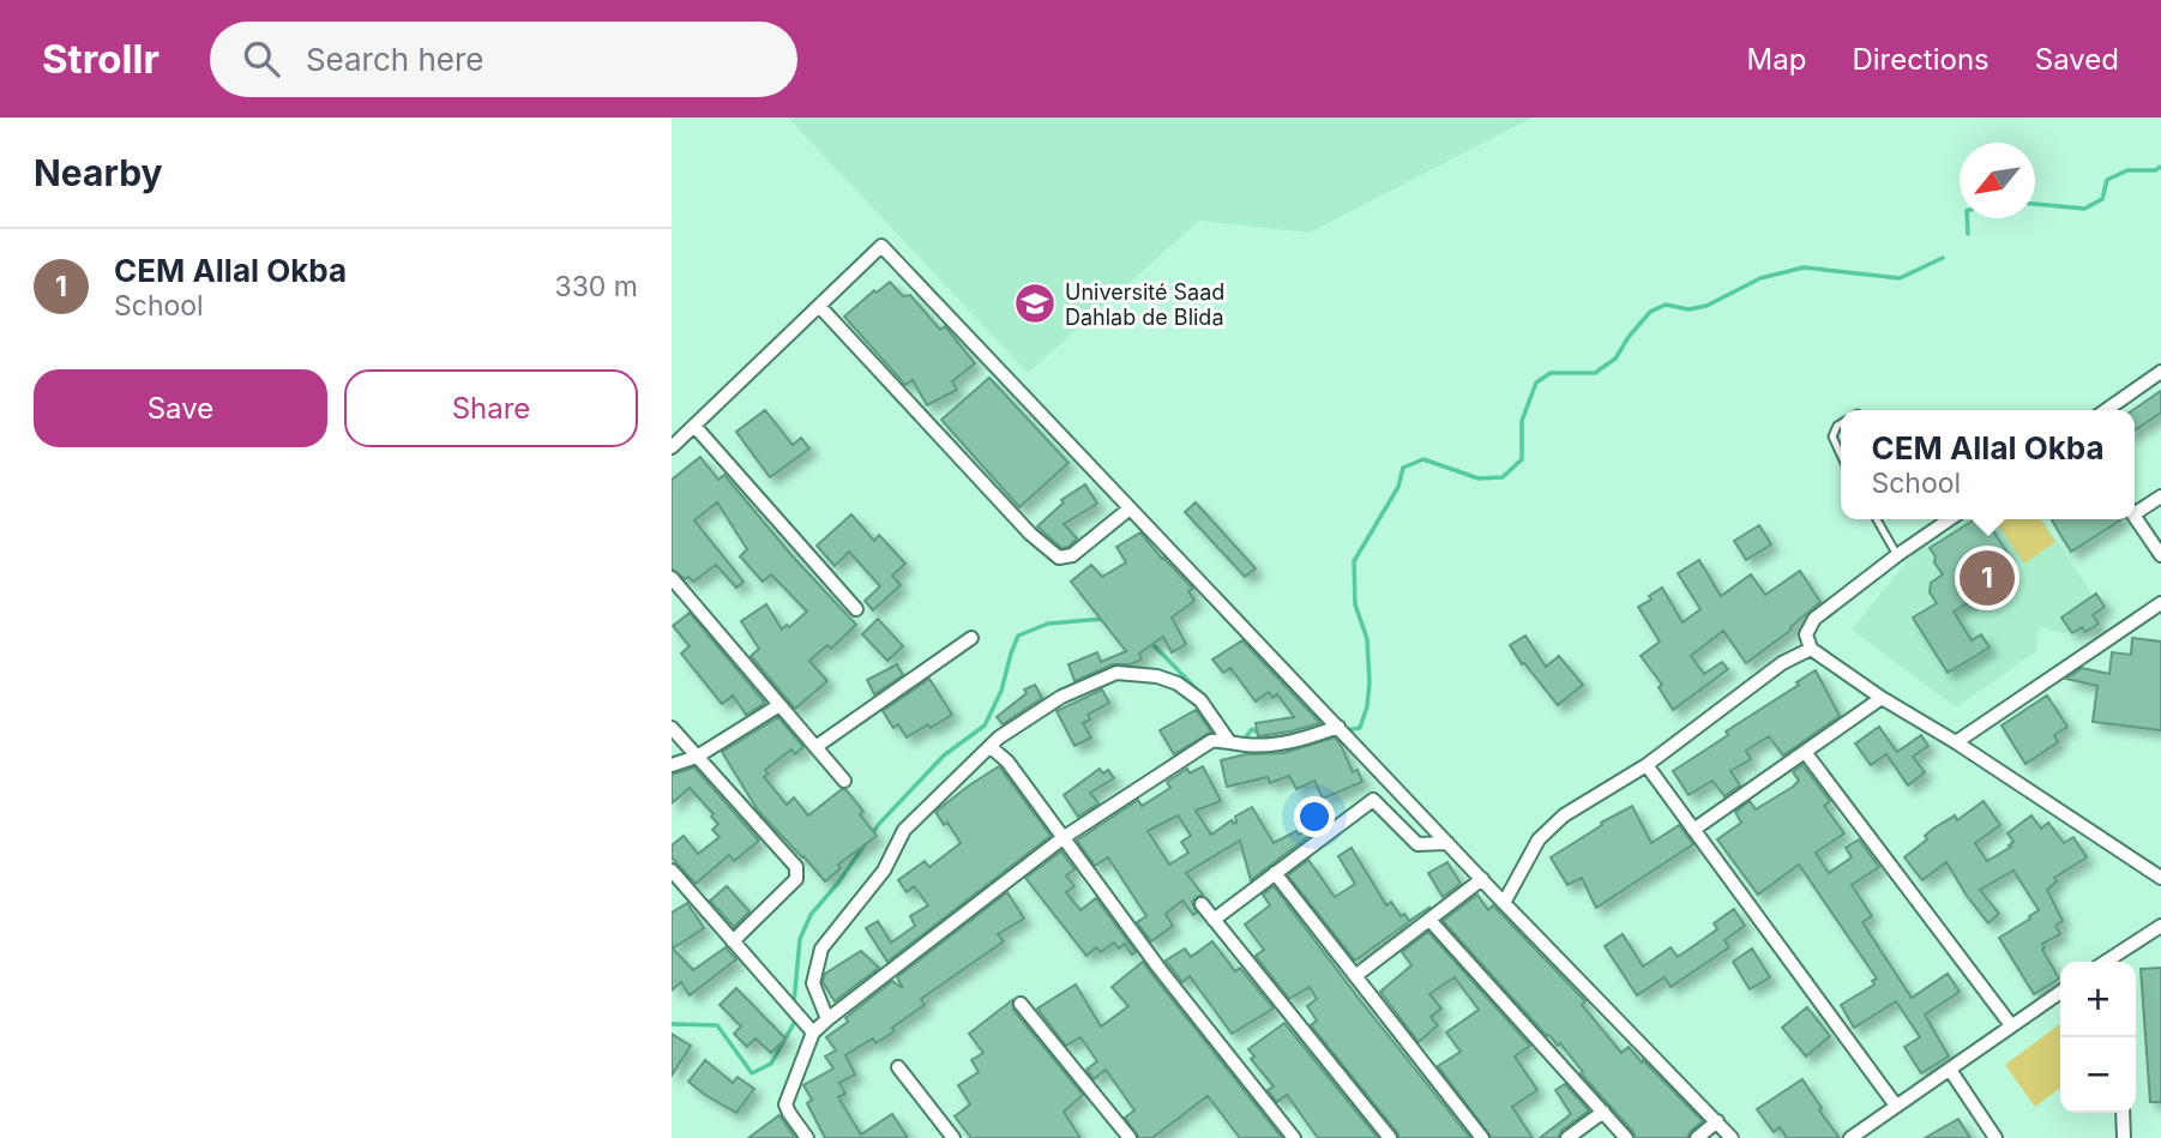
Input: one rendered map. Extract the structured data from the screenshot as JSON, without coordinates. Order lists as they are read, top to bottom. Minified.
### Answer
{"places":{"school or university":["Université Saad Dahlab de Blida"]},"north":"bottom left","page":{"header":"Strollr","search":"Search here","nav":["Map","Directions","Saved"],"heading":"Nearby","list":[{"mark":"1","name":"CEM Allal Okba","note":"School","value":"330 m"}],"buttons":["Save","Share"],"popup":["CEM Allal Okba","School"],"pins":"1","map_buttons":["+","−"]}}
